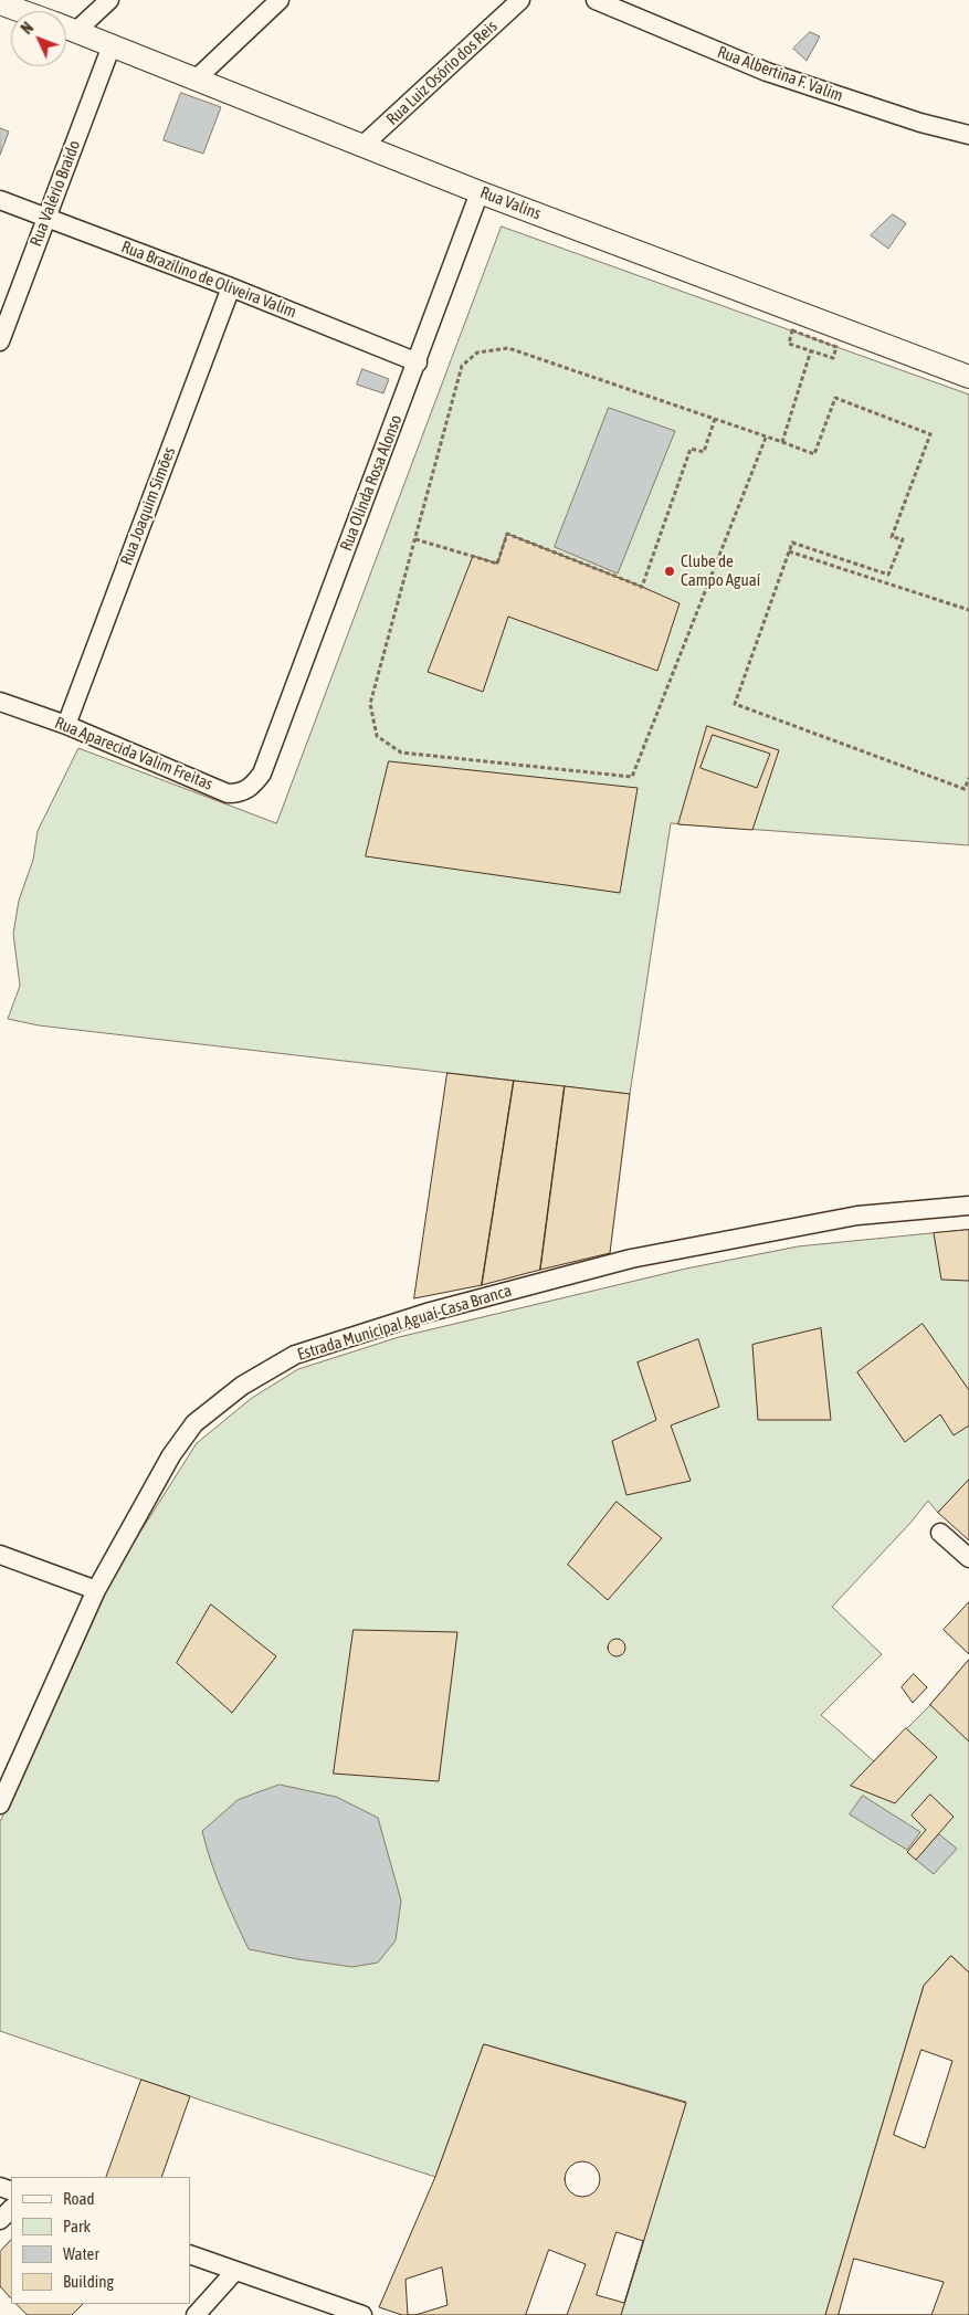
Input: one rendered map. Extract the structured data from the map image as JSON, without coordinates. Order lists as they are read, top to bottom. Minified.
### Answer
{"streets":{"street":["Rua Luiz Osório dos Reis","Rua Albertina F. Valim","Rua Valério Braido","Rua Valins","Rua Brazilino de Oliveira Valim","Rua Olinda Rosa Alonso","Rua Joaquim Simões","Rua Aparecida Valim Freitas","Estrada Municipal Aguaí-Casa Branca"]},"crossings":[["Rua Luiz Osório dos Reis","Rua Valins"],["Rua Valério Braido","Rua Valins"],["Rua Valério Braido","Rua Brazilino de Oliveira Valim"],["Rua Valins","Rua Olinda Rosa Alonso"],["Rua Brazilino de Oliveira Valim","Rua Olinda Rosa Alonso"],["Rua Brazilino de Oliveira Valim","Rua Joaquim Simões"],["Rua Olinda Rosa Alonso","Rua Aparecida Valim Freitas"],["Rua Joaquim Simões","Rua Aparecida Valim Freitas"]],"places":["Clube de Campo Aguaí"],"legend":["Road","Park","Water","Building"],"north":"top left"}
